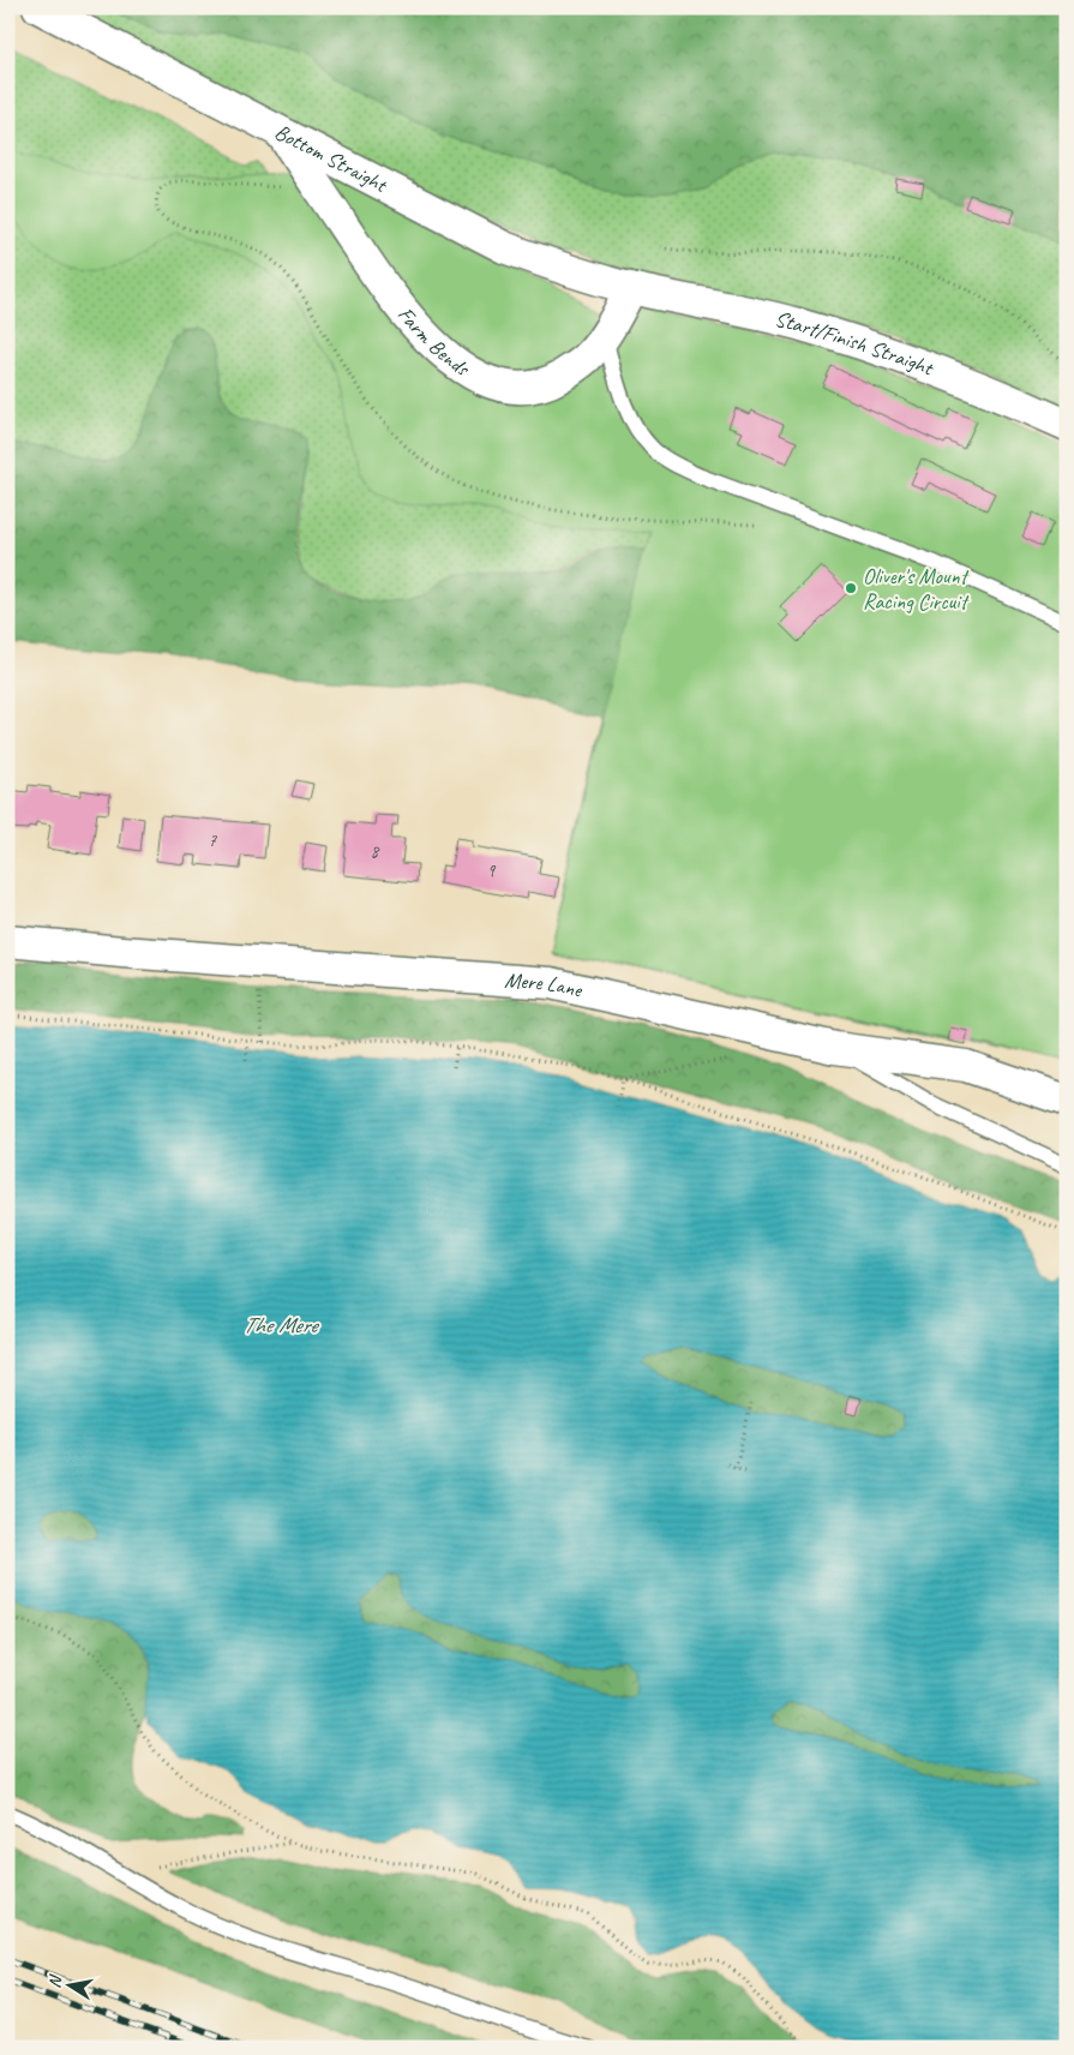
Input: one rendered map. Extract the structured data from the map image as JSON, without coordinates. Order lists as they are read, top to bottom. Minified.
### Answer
{"streets":{"street":["Bottom Straight","Farm Bends","Start/Finish Straight","Mere Lane"]},"crossings":[["Bottom Straight","Farm Bends"],["Bottom Straight","Start/Finish Straight"],["Farm Bends","Start/Finish Straight"]],"water":["The Mere"],"places":["Oliver's Mount Racing Circuit"],"house_numbers":["7","8","9"],"north":"left"}
